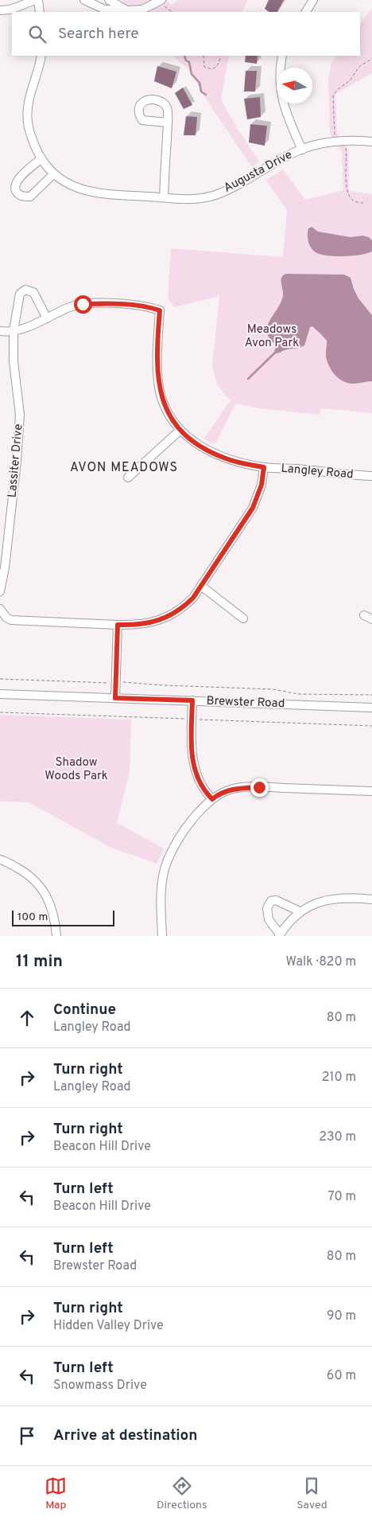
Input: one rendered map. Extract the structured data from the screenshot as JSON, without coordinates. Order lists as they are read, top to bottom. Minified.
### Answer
{"streets":{"street":["Augusta Drive","Lassiter Drive","Langley Road","Brewster Road"]},"crossings":[["Lassiter Drive","Langley Road"]],"districts":["AVON MEADOWS"],"parks":["Meadows Avon Park","Shadow Woods Park"],"scale_bar":"100 m","north":"left","page":{"search":"Search here","scale":"100 m","heading":["11 min","Walk · 820 m"],"list":[["Continue","Langley Road","80 m"],["Turn right","Langley Road","210 m"],["Turn right","Beacon Hill Drive","230 m"],["Turn left","Beacon Hill Drive","70 m"],["Turn left","Brewster Road","80 m"],["Turn right","Hidden Valley Drive","90 m"],["Turn left","Snowmass Drive","60 m"],"Arrive at destination"],"nav":["Map","Directions","Saved"]}}
